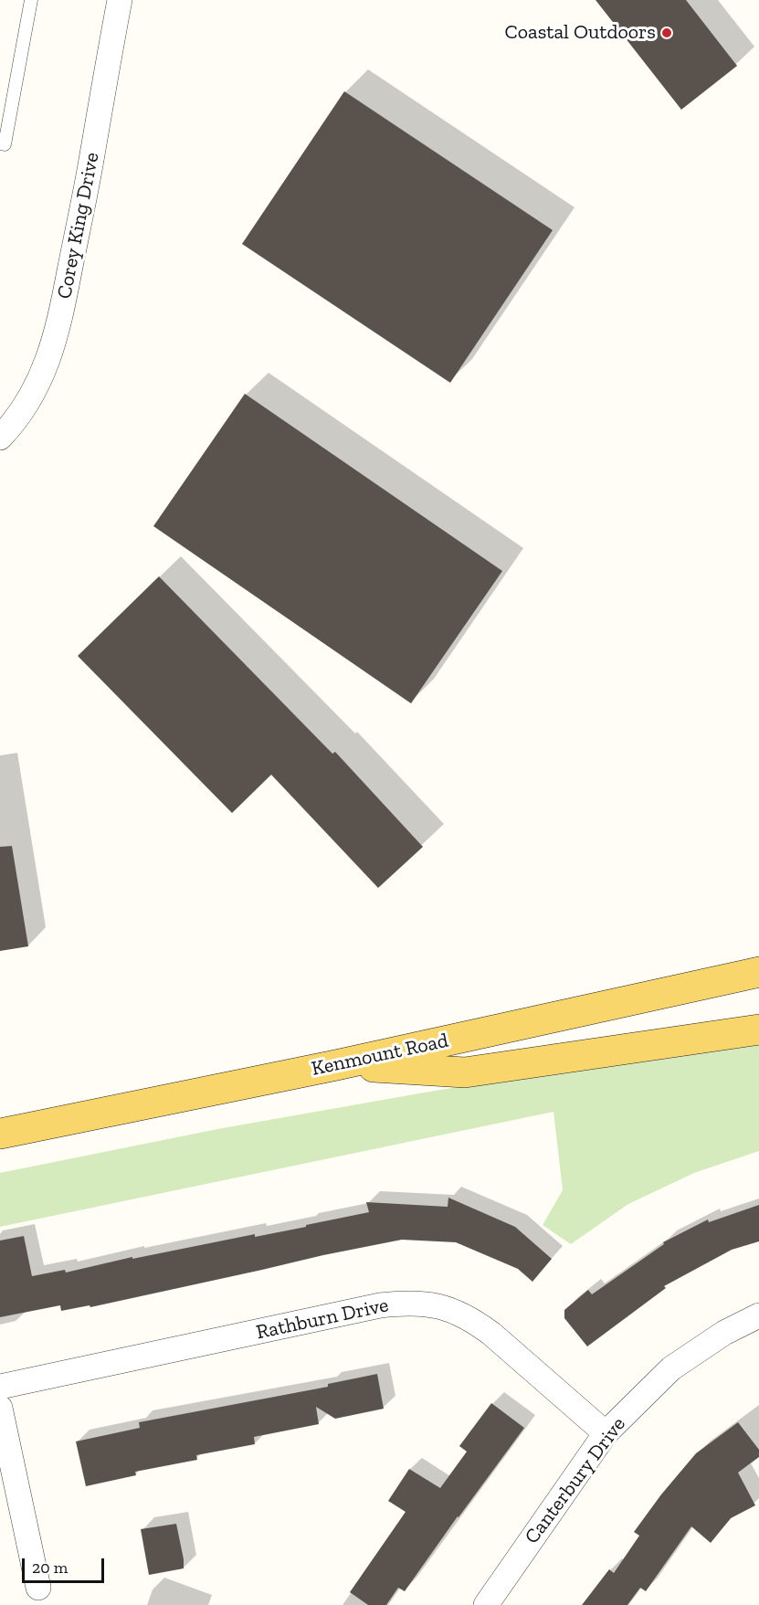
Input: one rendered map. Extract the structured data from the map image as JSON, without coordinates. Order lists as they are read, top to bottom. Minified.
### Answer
{"streets":{"main road":["Kenmount Road"],"street":["Corey King Drive","Rathburn Drive","Canterbury Drive"]},"crossings":[["Rathburn Drive","Canterbury Drive"]],"places":["Coastal Outdoors"],"scale_bar":"20 m"}
